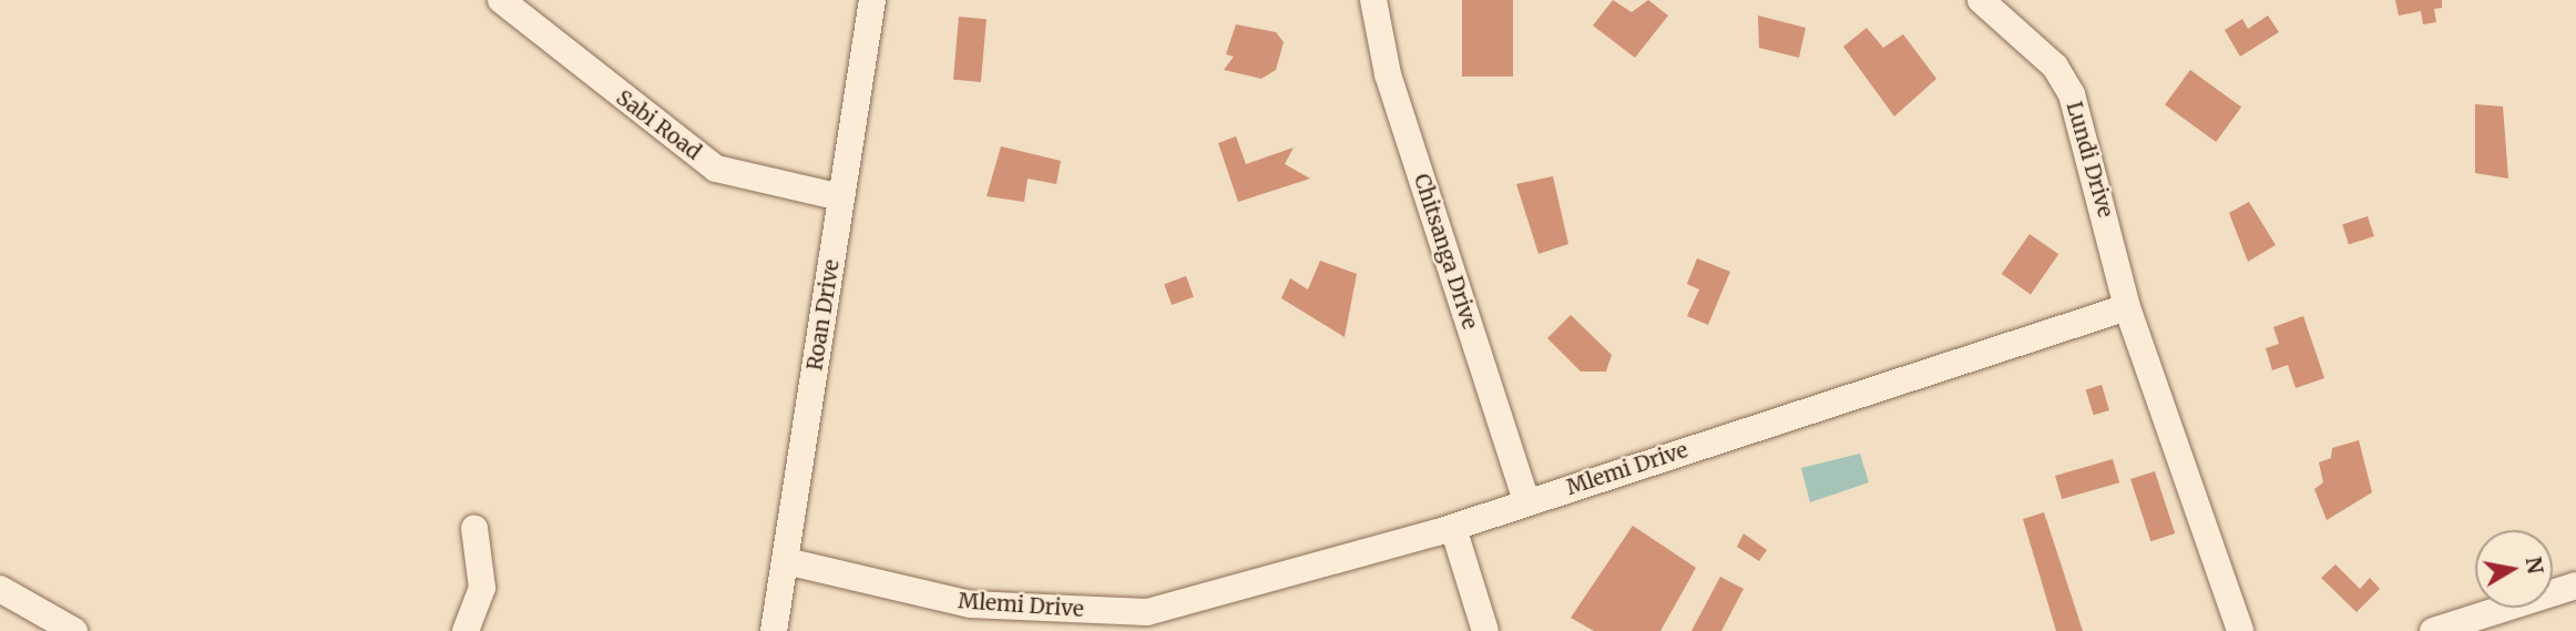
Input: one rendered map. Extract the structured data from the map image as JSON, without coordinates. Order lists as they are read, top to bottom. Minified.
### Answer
{"streets":{"street":["Sabi Road","Lundi Drive","Chitsanga Drive","Roan Drive","Mlemi Drive"]},"crossings":[["Sabi Road","Roan Drive"],["Lundi Drive","Mlemi Drive"],["Chitsanga Drive","Mlemi Drive"],["Roan Drive","Mlemi Drive"]],"north":"right"}
